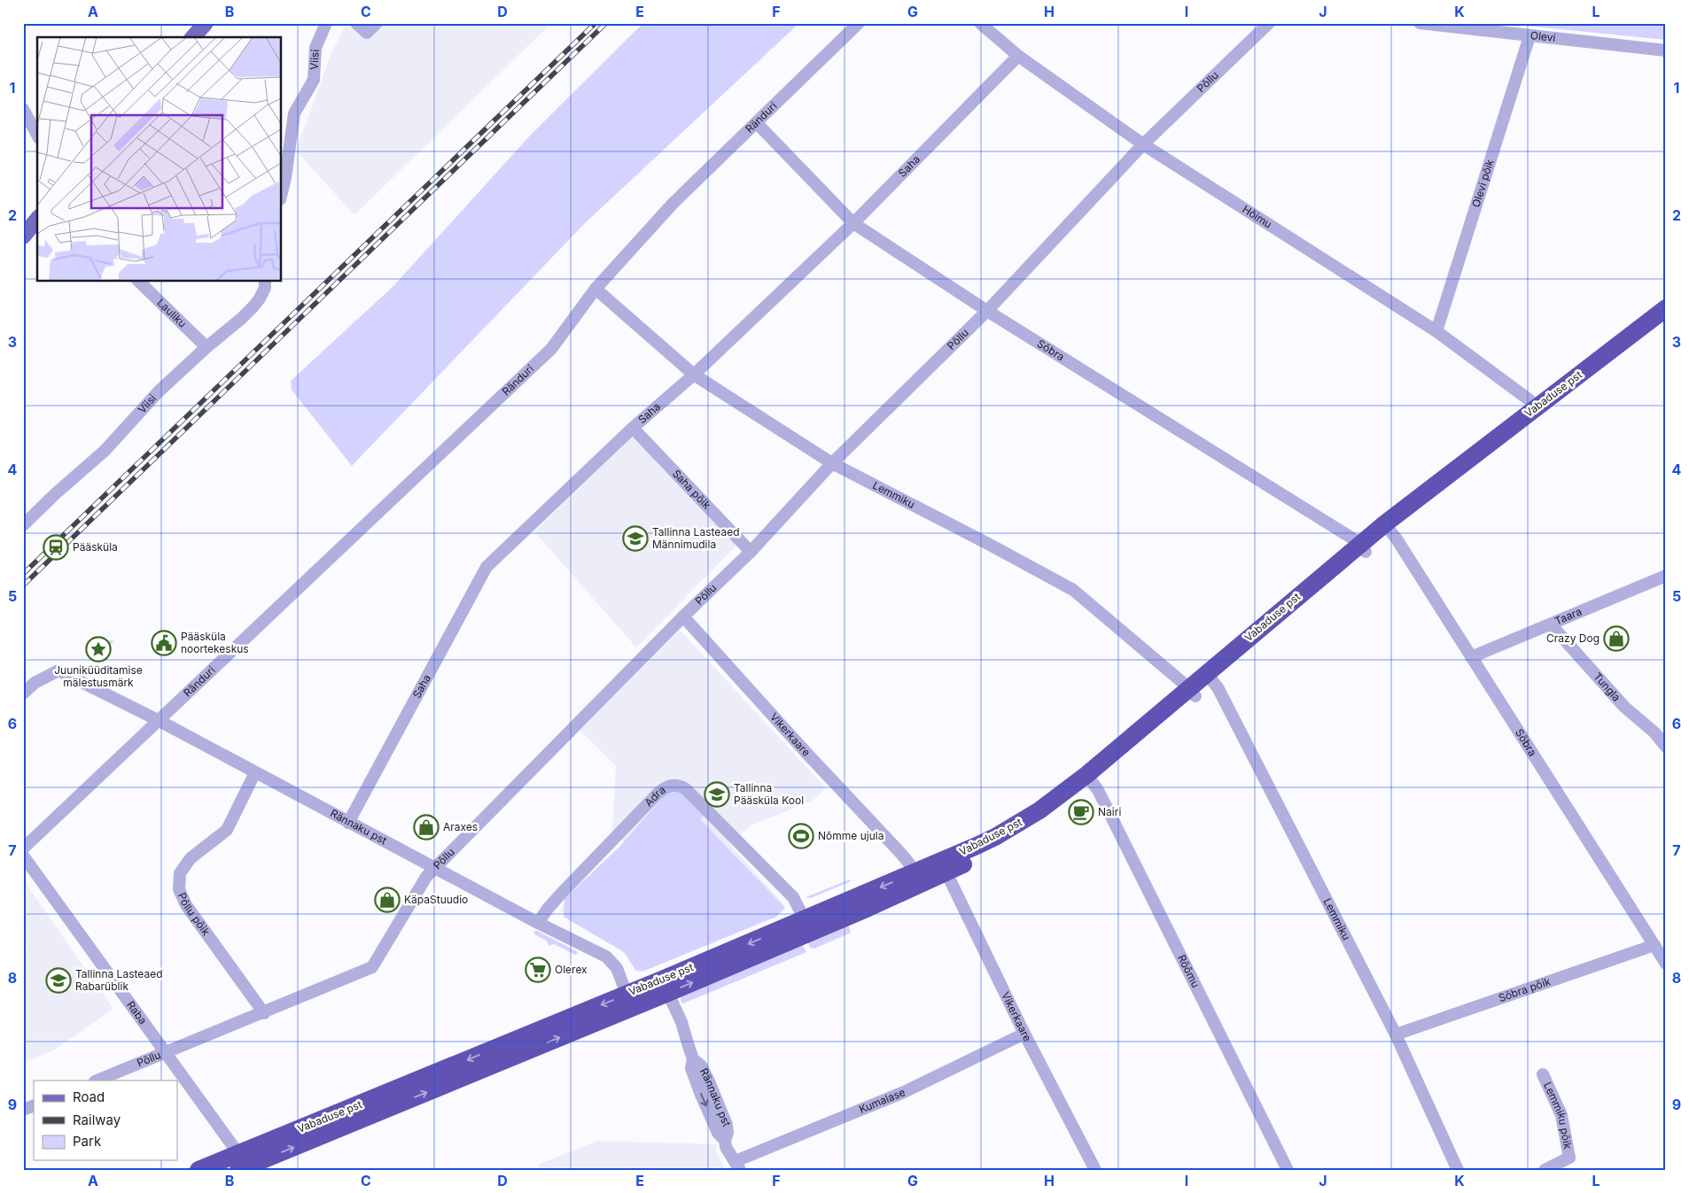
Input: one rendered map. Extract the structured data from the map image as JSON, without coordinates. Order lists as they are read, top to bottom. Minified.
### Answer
{"streets":{"highway":["Vabaduse pst"],"street":["Olevi","Viisi","Põllu","Ränduri","Saha","Olevi põik","Hõimu","Lauliku","Sõbra","Saha põik","Lemmiku","Taara","Tungla","Vikerkaare","Adra","Rännaku pst","Põllu põik","Rõõmu","Sõbra põik","Raba","Kumalase","Lemmiku põik"]},"crossings":[["Olevi","Olevi põik"],["Viisi","Lauliku"],["Põllu","Hõimu"],["Põllu","Sõbra"],["Põllu","Saha põik"],["Põllu","Lemmiku"],["Põllu","Vikerkaare"],["Põllu","Rännaku pst"],["Põllu","Põllu põik"],["Põllu","Raba"],["Ränduri","Sõbra"],["Ränduri","Lemmiku"],["Ränduri","Rännaku pst"],["Saha","Hõimu"],["Saha","Sõbra"],["Saha","Saha põik"],["Saha","Lemmiku"],["Saha","Rännaku pst"],["Olevi põik","Hõimu"],["Hõimu","Vabaduse pst"],["Sõbra","Vabaduse pst"],["Sõbra","Taara"],["Sõbra","Sõbra põik"],["Vabaduse pst","Lemmiku"],["Vabaduse pst","Vikerkaare"],["Vabaduse pst","Adra"],["Vabaduse pst","Rännaku pst"],["Vabaduse pst","Rõõmu"],["Vabaduse pst","Raba"],["Lemmiku","Sõbra põik"],["Taara","Tungla"],["Vikerkaare","Kumalase"],["Adra","Rännaku pst"],["Rännaku pst","Põllu põik"],["Rännaku pst","Kumalase"]],"places":{"school or university":["Tallinna Lasteaed Männimudila","Tallinna Pääsküla Kool","Tallinna Lasteaed Rabarüblik"],"station":["Pääsküla"],"shop":["Crazy Dog","Araxes","KäpaStuudio"],"public building":["Pääsküla noortekeskus"],"place":["Juuniküüditamise mälestusmärk"],"cafe":["Nairi"],"sports":["Nõmme ujula"],"supermarket":["Olerex"]},"legend":["Road","Railway","Park"],"grid":{"columns":["A","B","C","D","E","F","G","H","I","J","K","L"],"rows":["1","2","3","4","5","6","7","8","9"]}}
